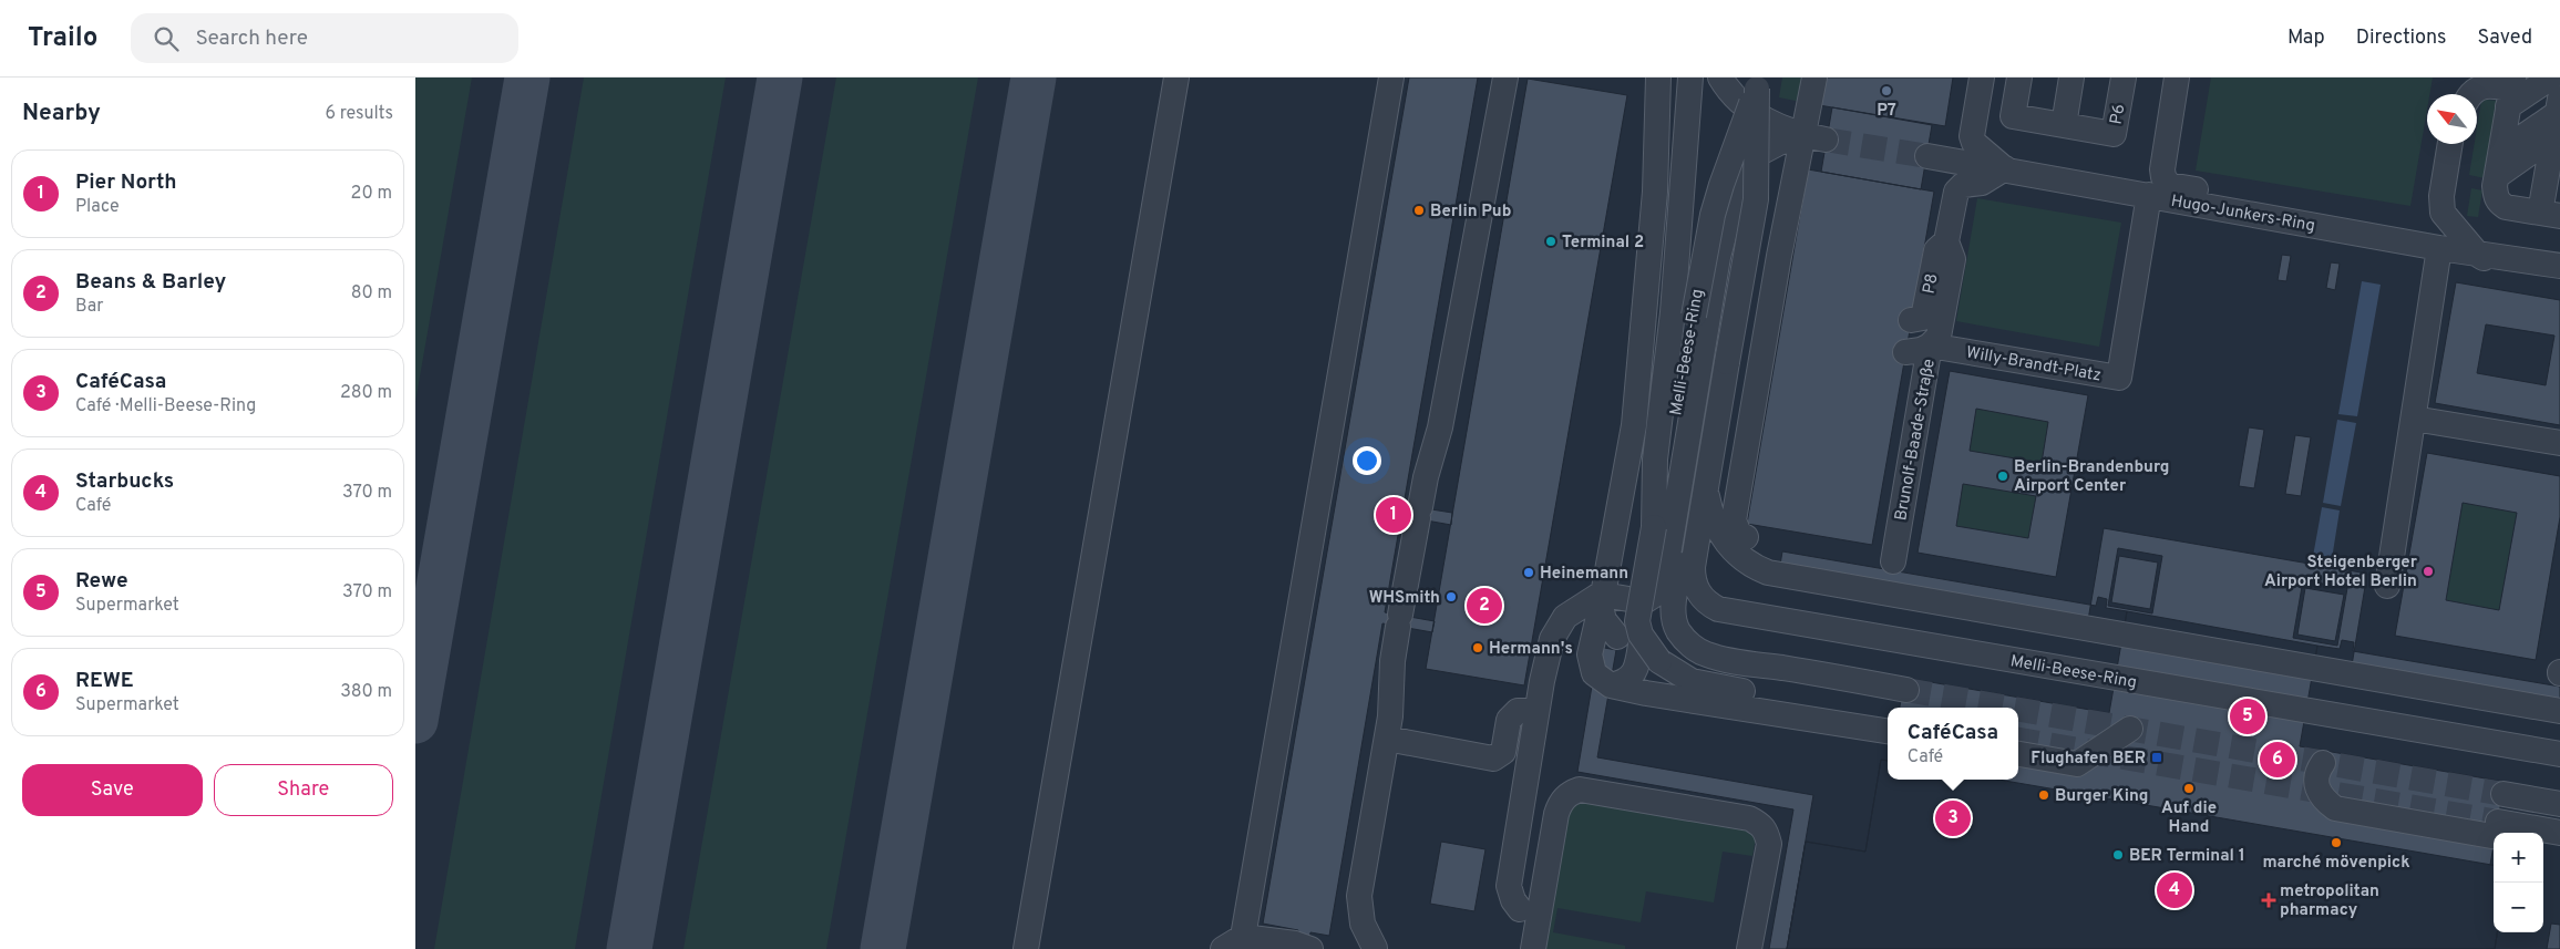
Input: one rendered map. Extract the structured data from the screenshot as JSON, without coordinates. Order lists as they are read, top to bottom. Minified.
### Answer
{"streets":{"street":["P6","Hugo-Junkers-Ring","P8","Melli-Beese-Ring","Willy-Brandt-Platz","Brunolf-Baade-Straße"]},"crossings":[["Hugo-Junkers-Ring","Willy-Brandt-Platz"],["P8","Brunolf-Baade-Straße"],["Willy-Brandt-Platz","Brunolf-Baade-Straße"]],"places":{"other":["P7","Berlin Pub","Terminal 2","Berlin-Brandenburg Airport Center","Steigenberger Airport Hotel Berlin","Heinemann","WHSmith","Hermann's","Auf die Hand","Burger King","marché mövenpick","BER Terminal 1"],"transit":["Flughafen BER"],"health":["metropolitan pharmacy"]},"north":"top left","page":{"header":"Trailo","search":"Search here","nav":["Map","Directions","Saved"],"heading":["Nearby","6 results"],"list":[{"mark":"1","name":"Pier North","note":"Place","value":"20 m"},{"mark":"2","name":"Beans & Barley","note":"Bar","value":"80 m"},{"mark":"3","name":"CaféCasa","note":"Café · Melli-Beese-Ring","value":"280 m"},{"mark":"4","name":"Starbucks","note":"Café","value":"370 m"},{"mark":"5","name":"Rewe","note":"Supermarket","value":"370 m"},{"mark":"6","name":"REWE","note":"Supermarket","value":"380 m"}],"pins":["1","2","5","6","3","4"],"popup":["CaféCasa","Café"],"buttons":["Save","Share"],"map_buttons":["+","−"]}}
